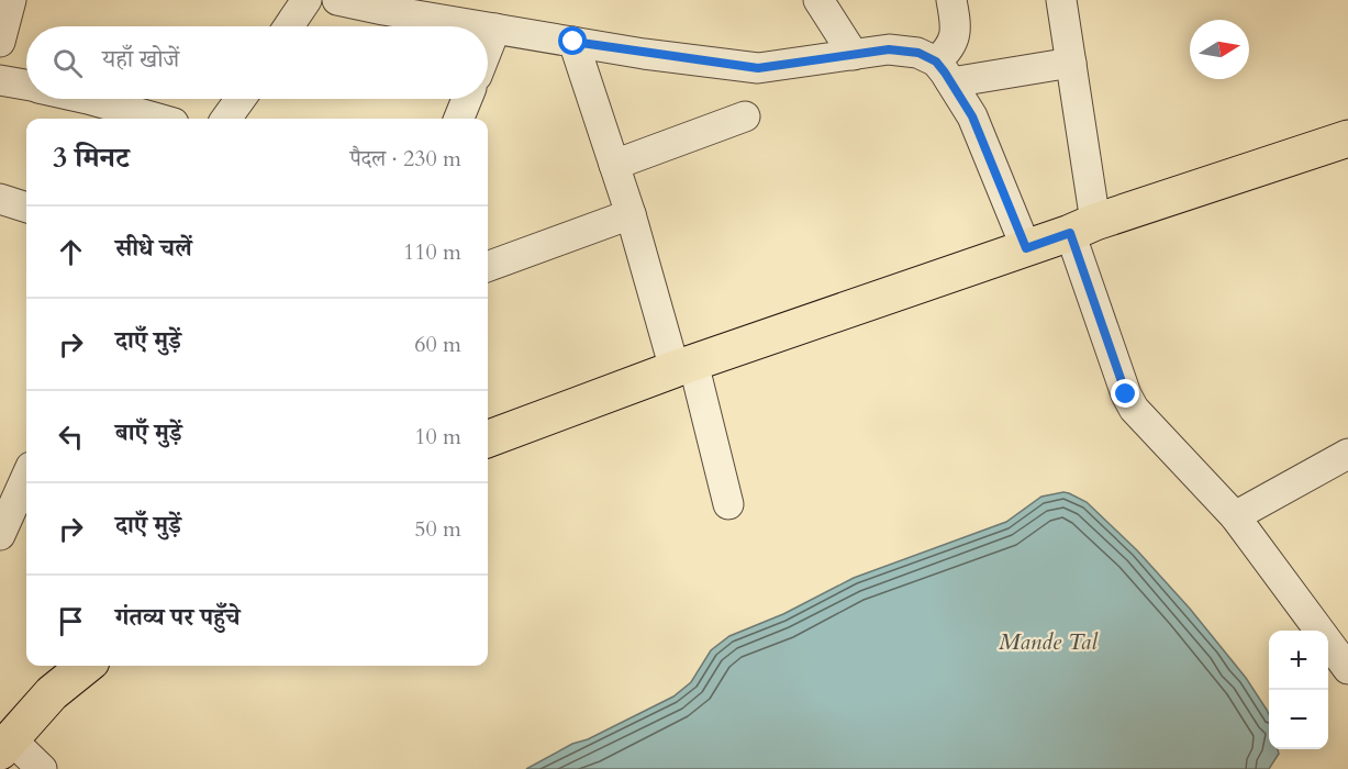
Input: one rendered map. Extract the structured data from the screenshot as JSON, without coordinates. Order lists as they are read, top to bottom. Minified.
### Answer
{"water":["Mande Tal"],"north":"right","page":{"search":"यहाँ खोजें","heading":["3 मिनट","पैदल · 230 m"],"list":[["सीधे चलें","110 m"],["दाएँ मुड़ें","60 m"],["बाएँ मुड़ें","10 m"],["दाएँ मुड़ें","50 m"],"गंतव्य पर पहुँचे"],"map_buttons":["+","−"]}}
